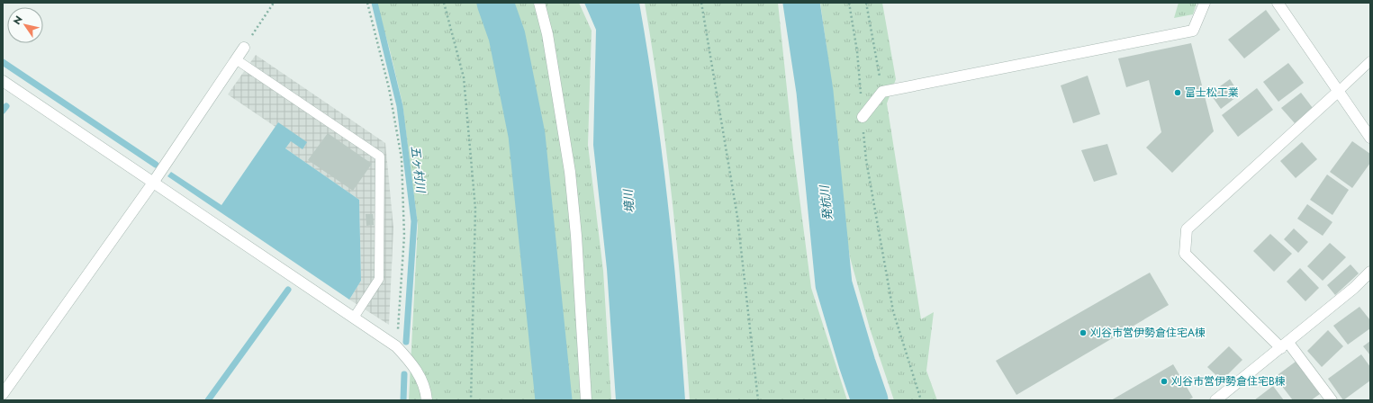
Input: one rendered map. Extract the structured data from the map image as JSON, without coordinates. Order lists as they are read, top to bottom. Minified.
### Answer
{"water":["五ヶ村川","境川","発杭川"],"places":["富士松工業","刈谷市営伊勢倉住宅A棟","刈谷市営伊勢倉住宅B棟"],"north":"top left"}
